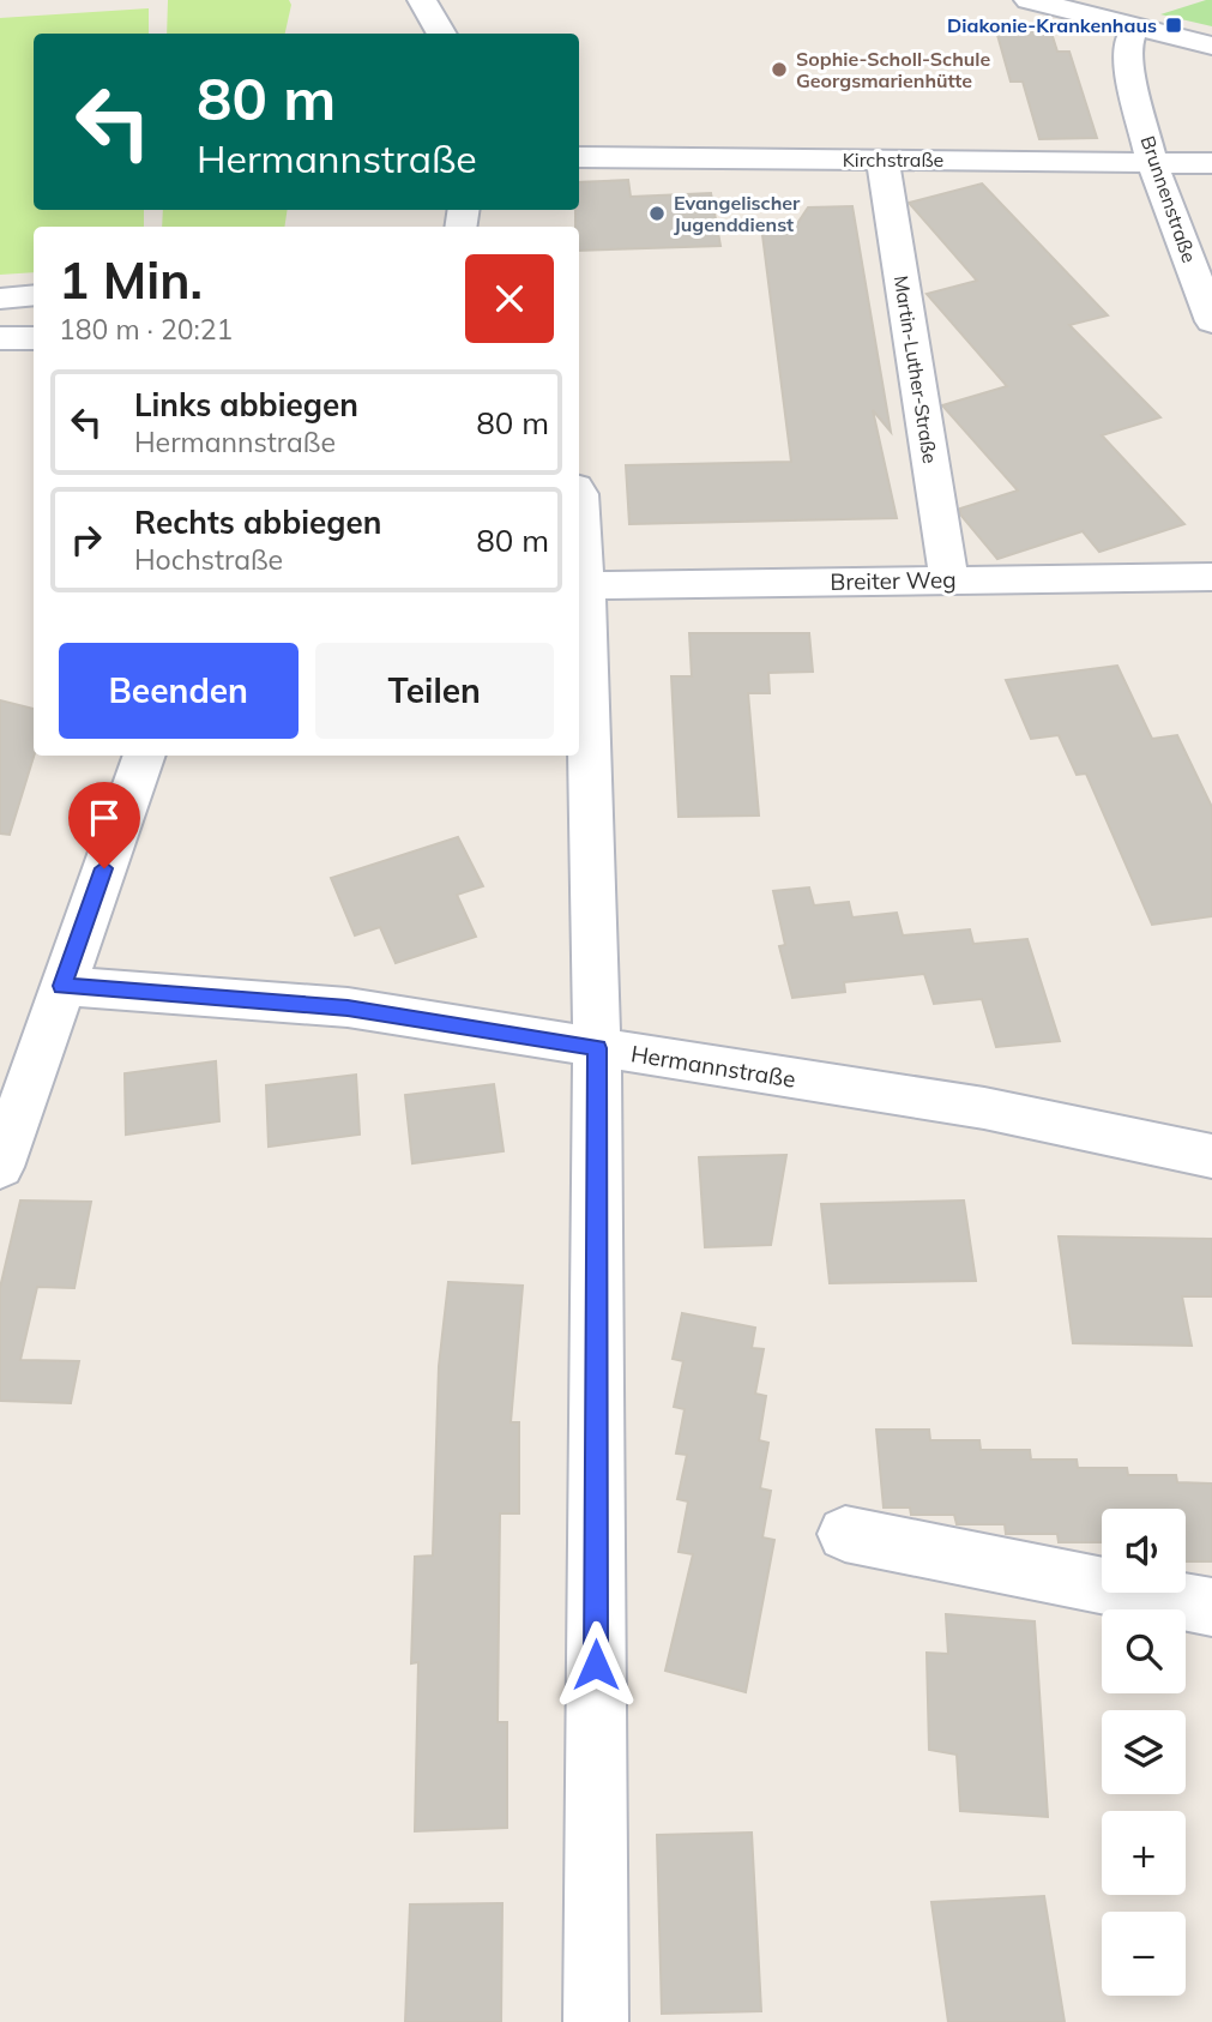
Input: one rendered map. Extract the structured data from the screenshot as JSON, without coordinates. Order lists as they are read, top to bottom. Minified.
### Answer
{"streets":{"street":["Kirchstraße","Brunnenstraße","Martin-Luther-Straße","Breiter Weg","Hermannstraße"]},"crossings":[["Kirchstraße","Brunnenstraße"],["Kirchstraße","Martin-Luther-Straße"],["Martin-Luther-Straße","Breiter Weg"]],"places":{"transit":["Diakonie-Krankenhaus"],"other":["Sophie-Scholl-Schule Georgsmarienhütte","Evangelischer Jugenddienst"]},"page":{"turn":["80 m","Hermannstraße"],"heading":["1 Min.","180 m · 20:21"],"list":[{"name":"Links abbiegen","note":"Hermannstraße","value":"80 m"},{"name":"Rechts abbiegen","note":"Hochstraße","value":"80 m"}],"buttons":["Beenden","Teilen"],"map_buttons":["+","−"]}}
